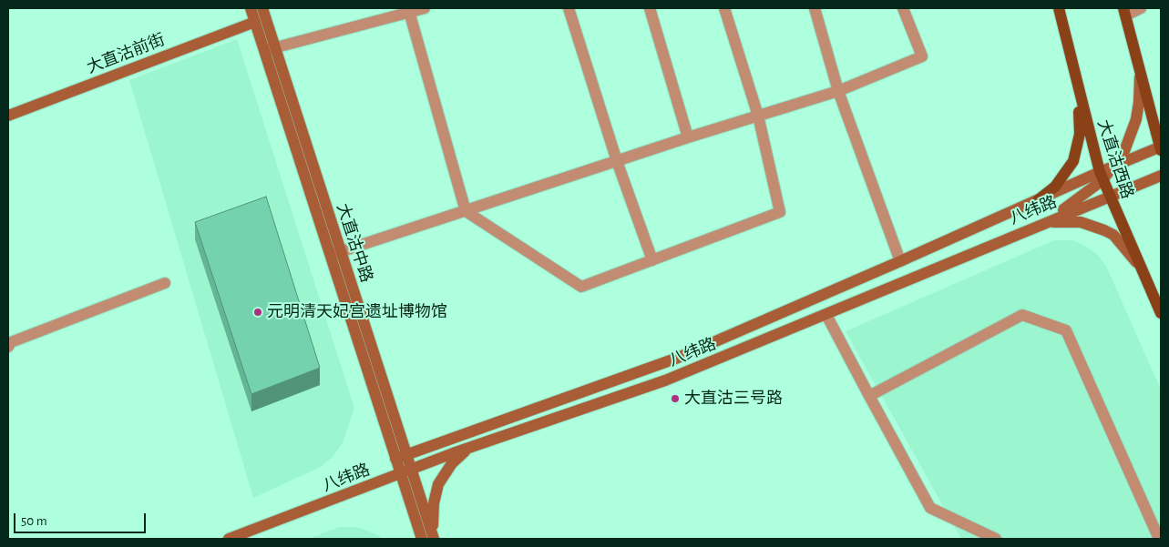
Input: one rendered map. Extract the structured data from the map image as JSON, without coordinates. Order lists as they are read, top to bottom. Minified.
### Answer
{"streets":{"main road":["大直沽西路"],"street":["大直沽前街","八纬路","大直沽中路"]},"crossings":[["大直沽前街","大直沽中路"],["大直沽西路","八纬路"],["八纬路","大直沽中路"]],"places":["元明清天妃宫遗址博物馆","大直沽三号路"],"scale_bar":"50 m"}
